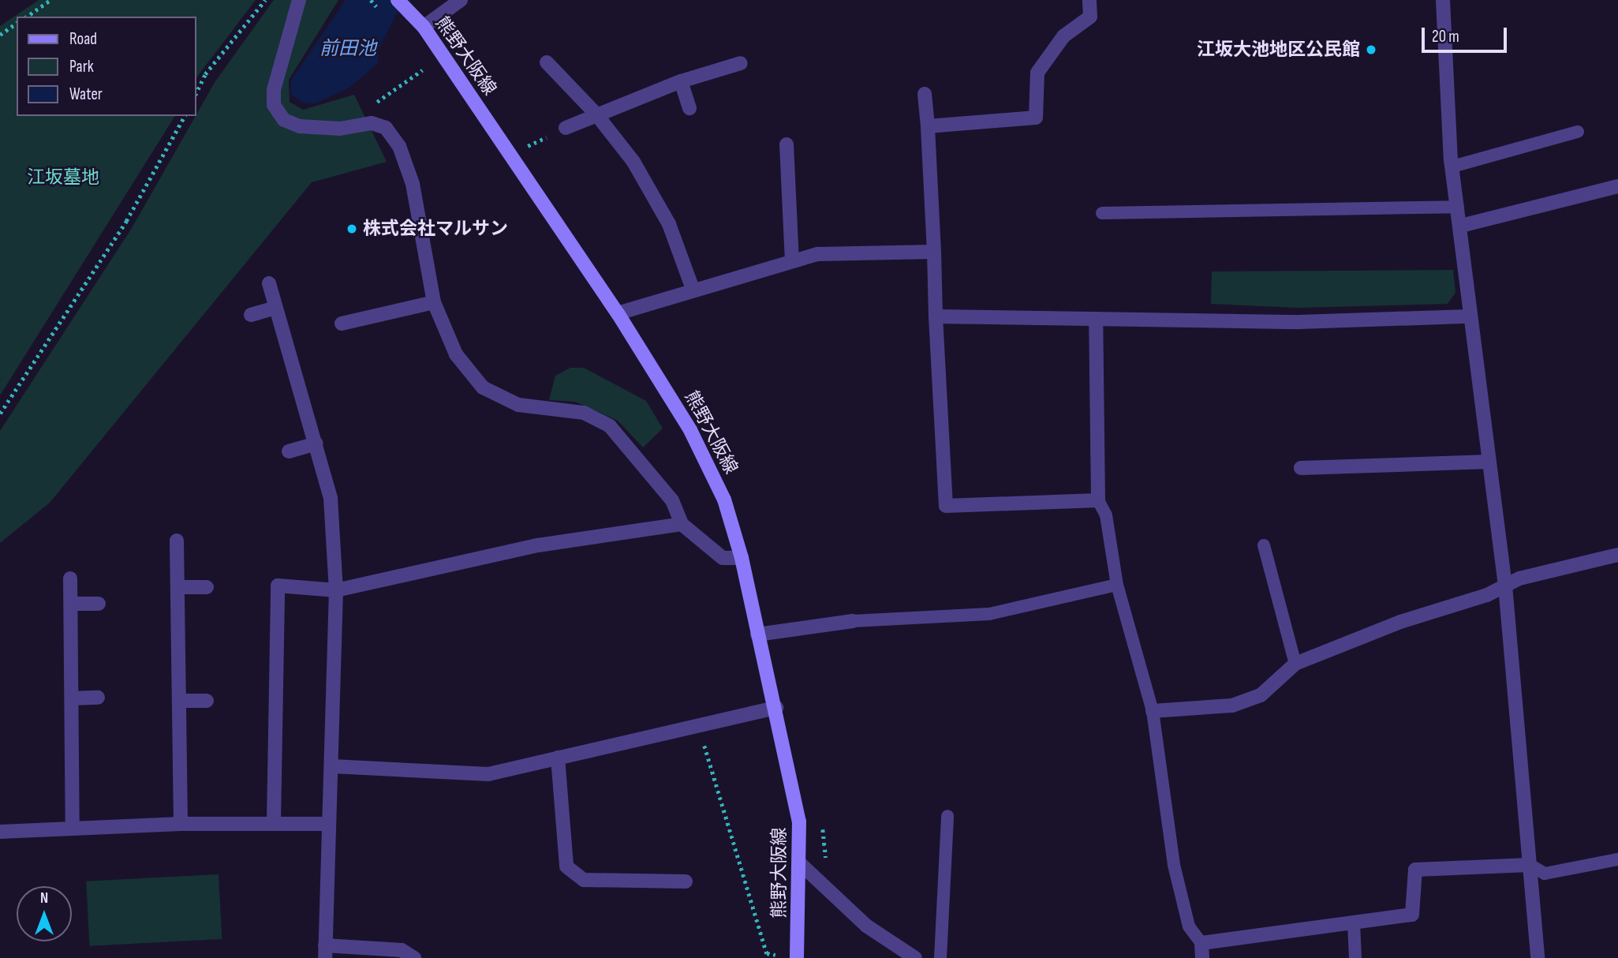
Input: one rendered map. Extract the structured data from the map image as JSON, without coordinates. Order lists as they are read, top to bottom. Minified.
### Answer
{"streets":{"main road":["熊野大阪線"]},"water":["前田池"],"parks":["江坂墓地"],"places":["江坂大池地区公民館","株式会社マルサン"],"legend":["Road","Park","Water"],"scale_bar":"20 m","north":"top"}
